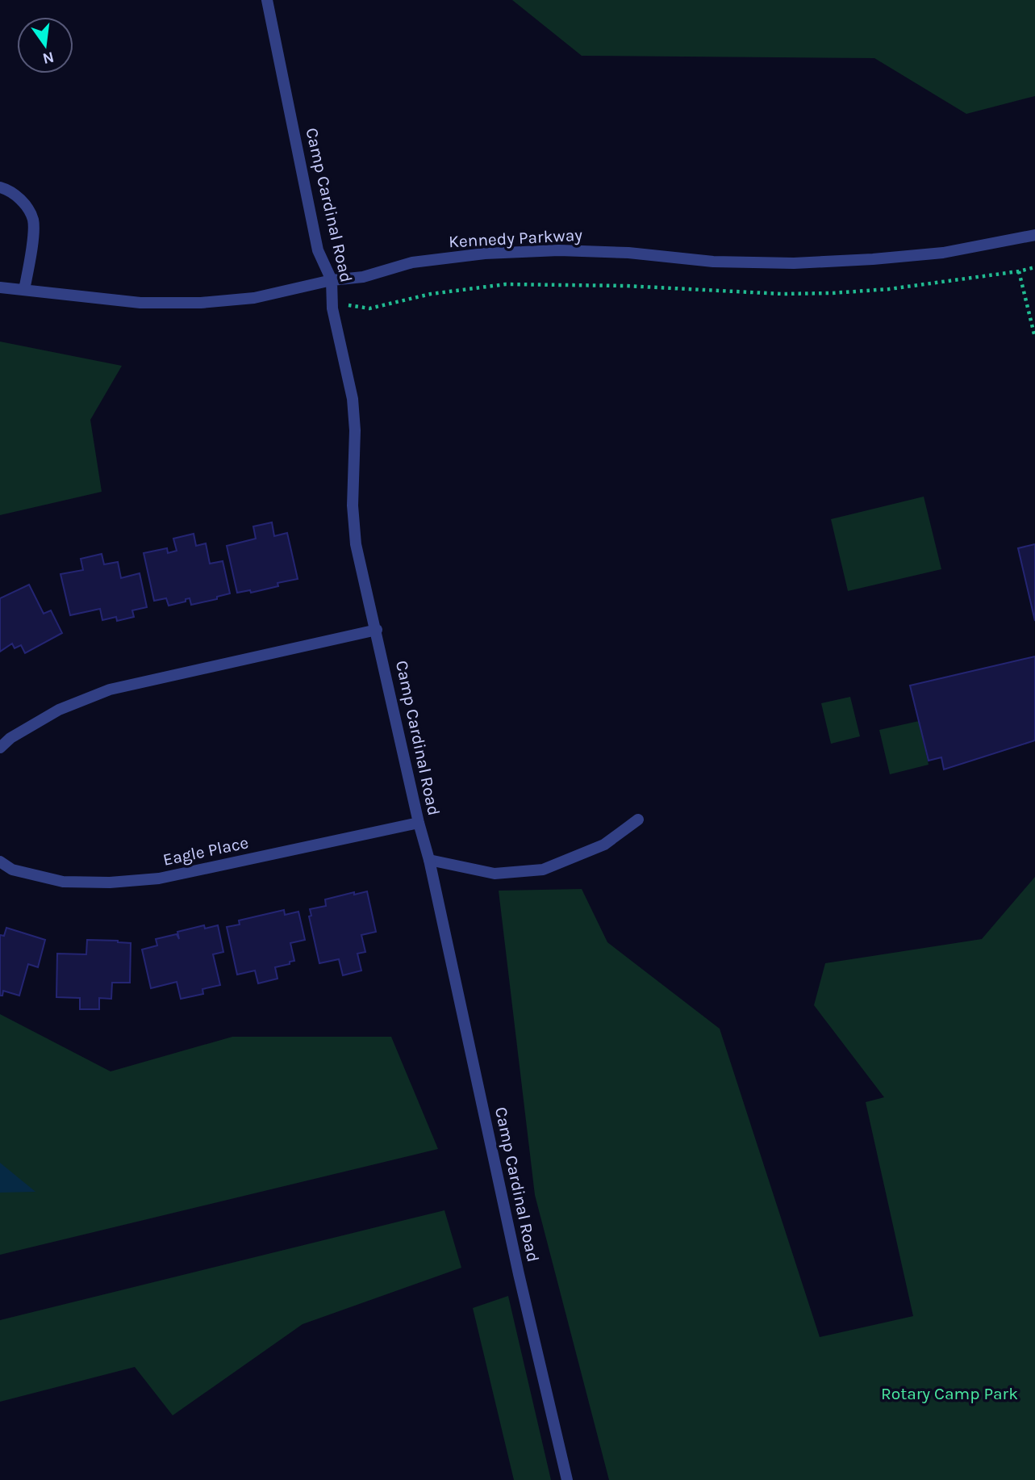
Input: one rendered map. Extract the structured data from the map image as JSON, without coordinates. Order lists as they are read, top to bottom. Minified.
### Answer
{"streets":{"street":["Camp Cardinal Road","Kennedy Parkway","Eagle Place"]},"crossings":[["Camp Cardinal Road","Kennedy Parkway"],["Camp Cardinal Road","Eagle Place"]],"parks":["Rotary Camp Park"],"north":"bottom"}
